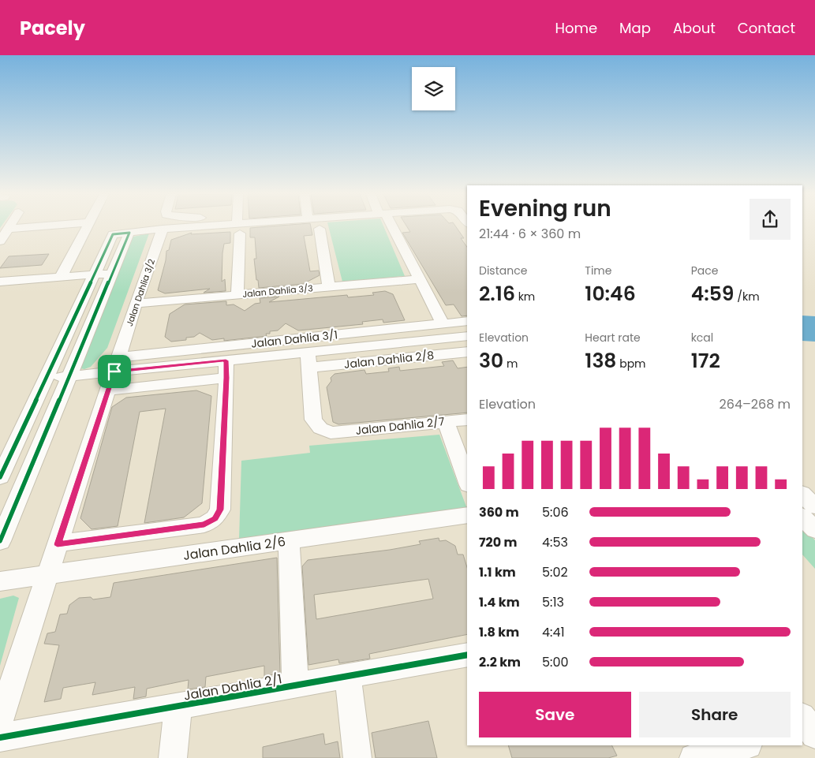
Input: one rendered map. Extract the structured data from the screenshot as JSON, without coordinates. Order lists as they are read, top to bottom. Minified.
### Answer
{"streets":{"street":["Jalan Dahlia 3/3","Jalan Dahlia 3/2","Jalan Dahlia 3/1","Jalan Dahlia 2/8","Jalan Dahlia 2/7","Jalan Dahlia 2/6","Jalan Dahlia 2/1"]},"crossings":[["Jalan Dahlia 3/3","Jalan Dahlia 3/2"],["Jalan Dahlia 3/2","Jalan Dahlia 3/1"],["Jalan Dahlia 3/2","Jalan Dahlia 2/6"],["Jalan Dahlia 2/8","Jalan Dahlia 2/7"]],"page":{"header":"Pacely","nav":["Home","Map","About","Contact"],"heading":["Evening run","21:44 · 6 × 360 m"],"stats":[["Distance","2.16 km"],["Time","10:46"],["Pace","4:59 /km"],["Elevation","30 m"],["Heart rate","138 bpm"],["kcal","172"]],"chart":["Elevation","264–268 m"],"list":[{"name":"360 m","note":"5:06"},{"name":"720 m","note":"4:53"},{"name":"1.1 km","note":"5:02"},{"name":"1.4 km","note":"5:13"},{"name":"1.8 km","note":"4:41"},{"name":"2.2 km","note":"5:00"}],"buttons":["Save","Share"]}}
